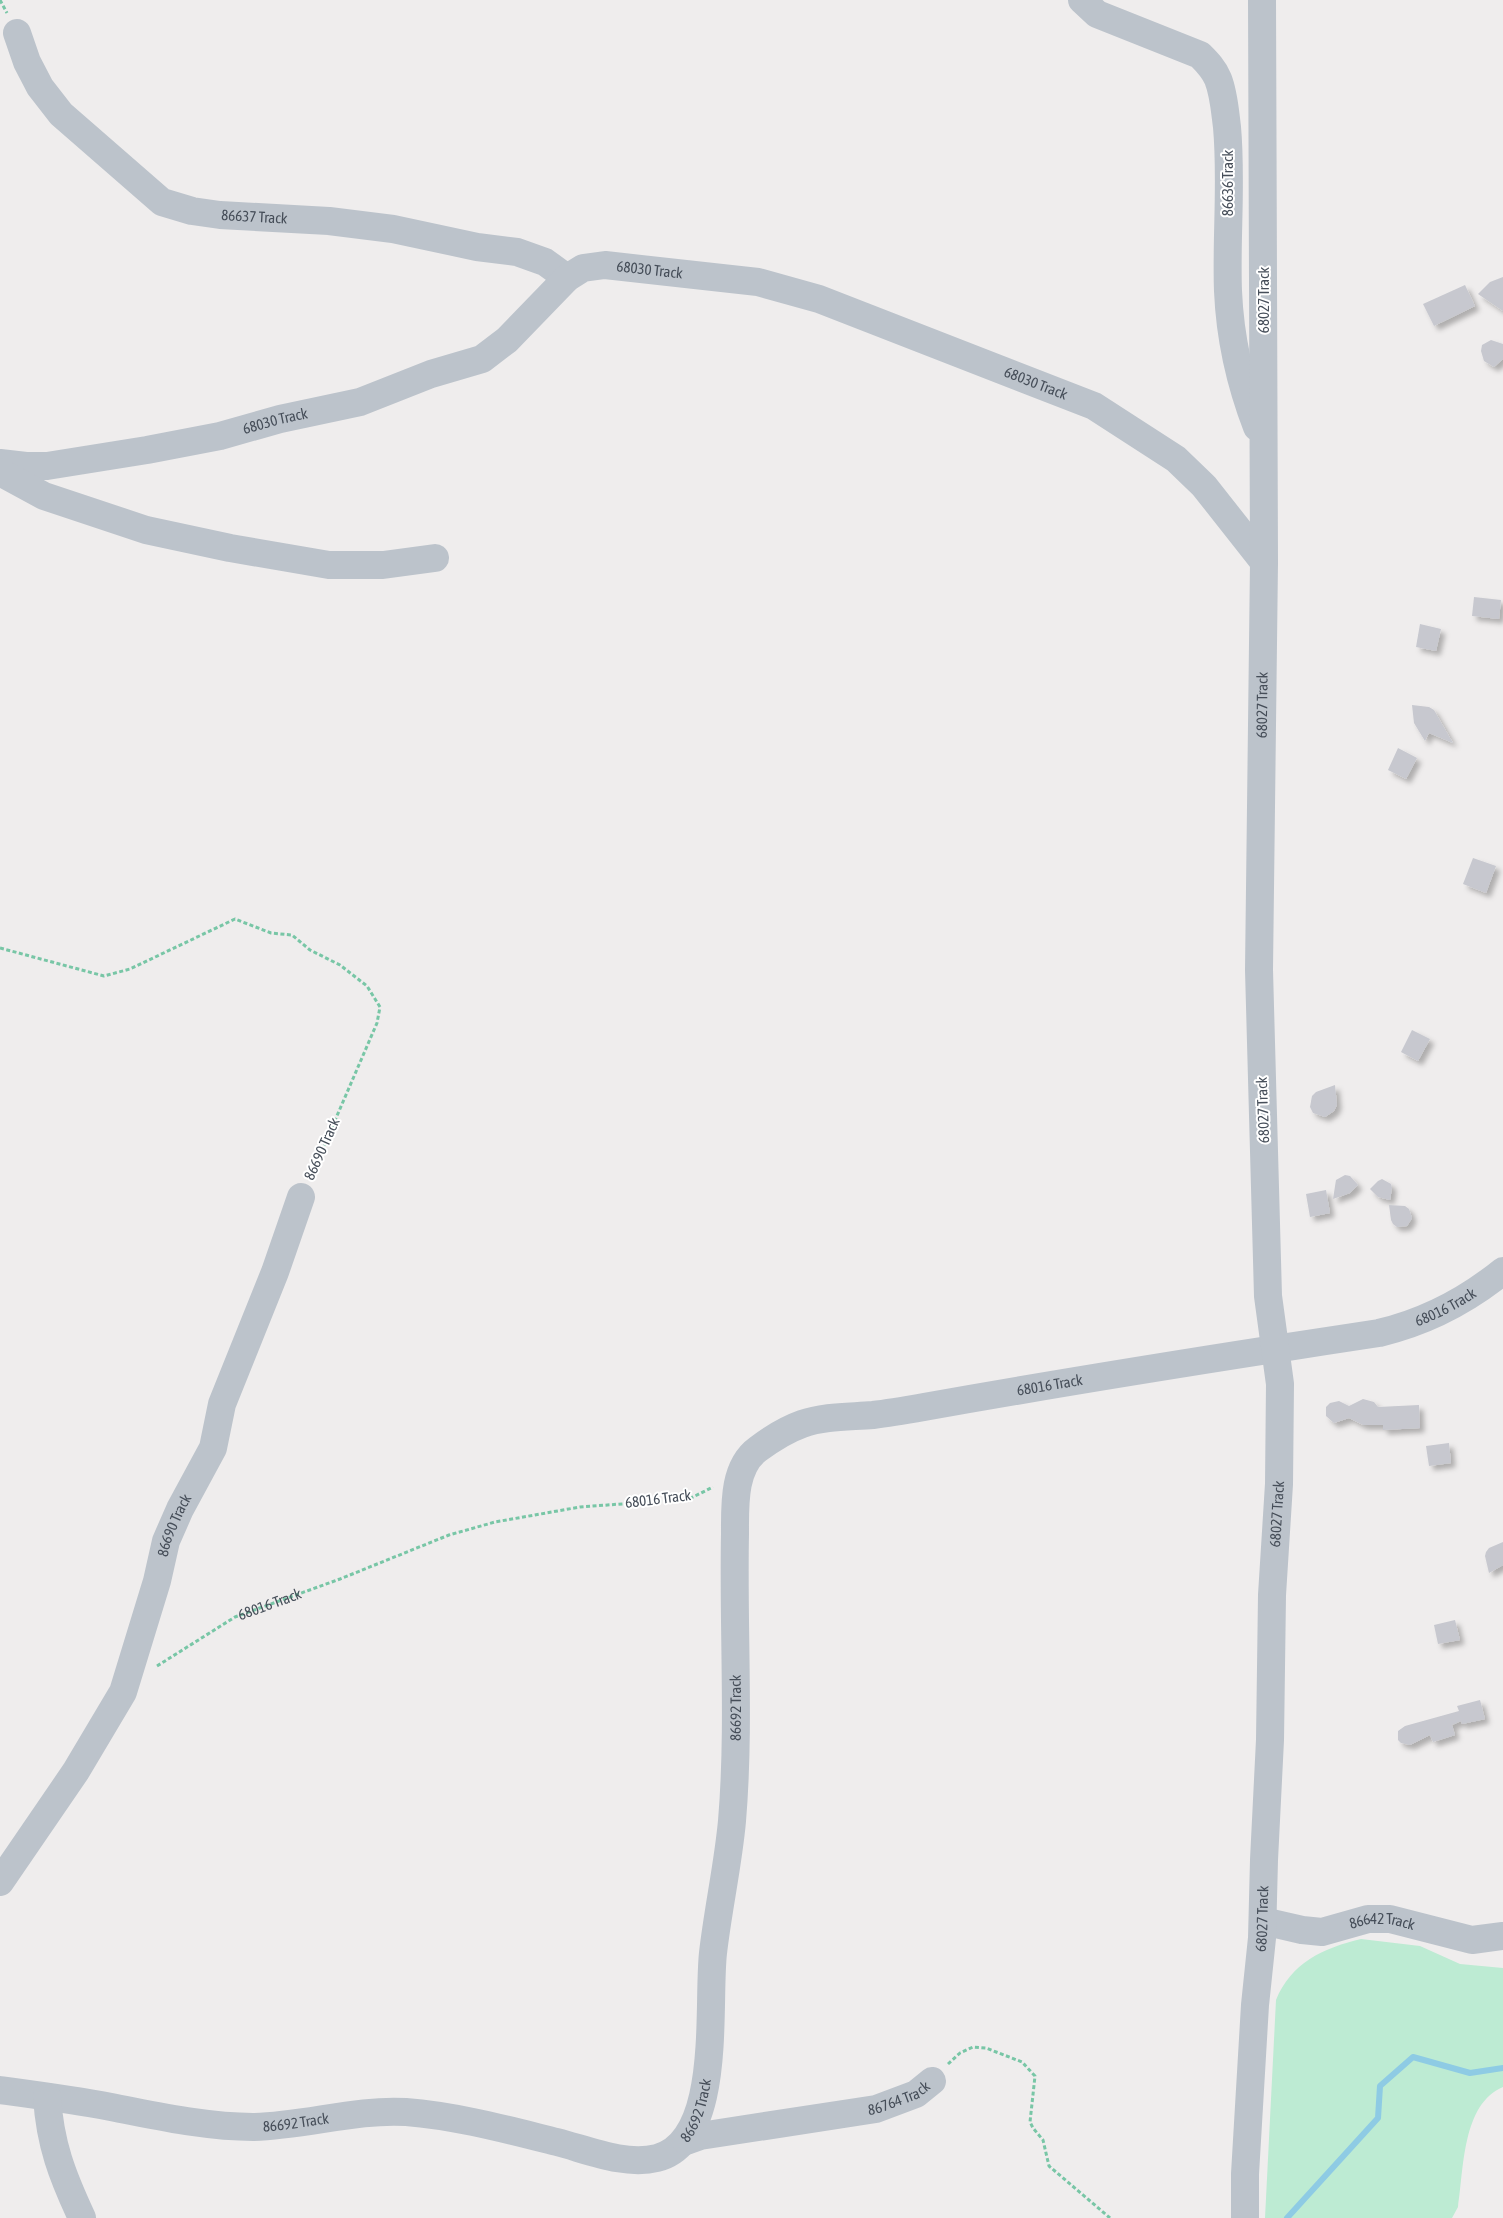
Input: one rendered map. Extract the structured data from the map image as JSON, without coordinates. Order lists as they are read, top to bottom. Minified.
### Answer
{"streets":{"street":["86636 Track","86637 Track","68030 Track","68027 Track","86690 Track","68016 Track","86692 Track","86642 Track","86764 Track"]},"crossings":[["86636 Track","68027 Track"],["86637 Track","68030 Track"],["68030 Track","68027 Track"],["68027 Track","68016 Track"],["68027 Track","86642 Track"],["68016 Track","86692 Track"],["86692 Track","86764 Track"]]}
